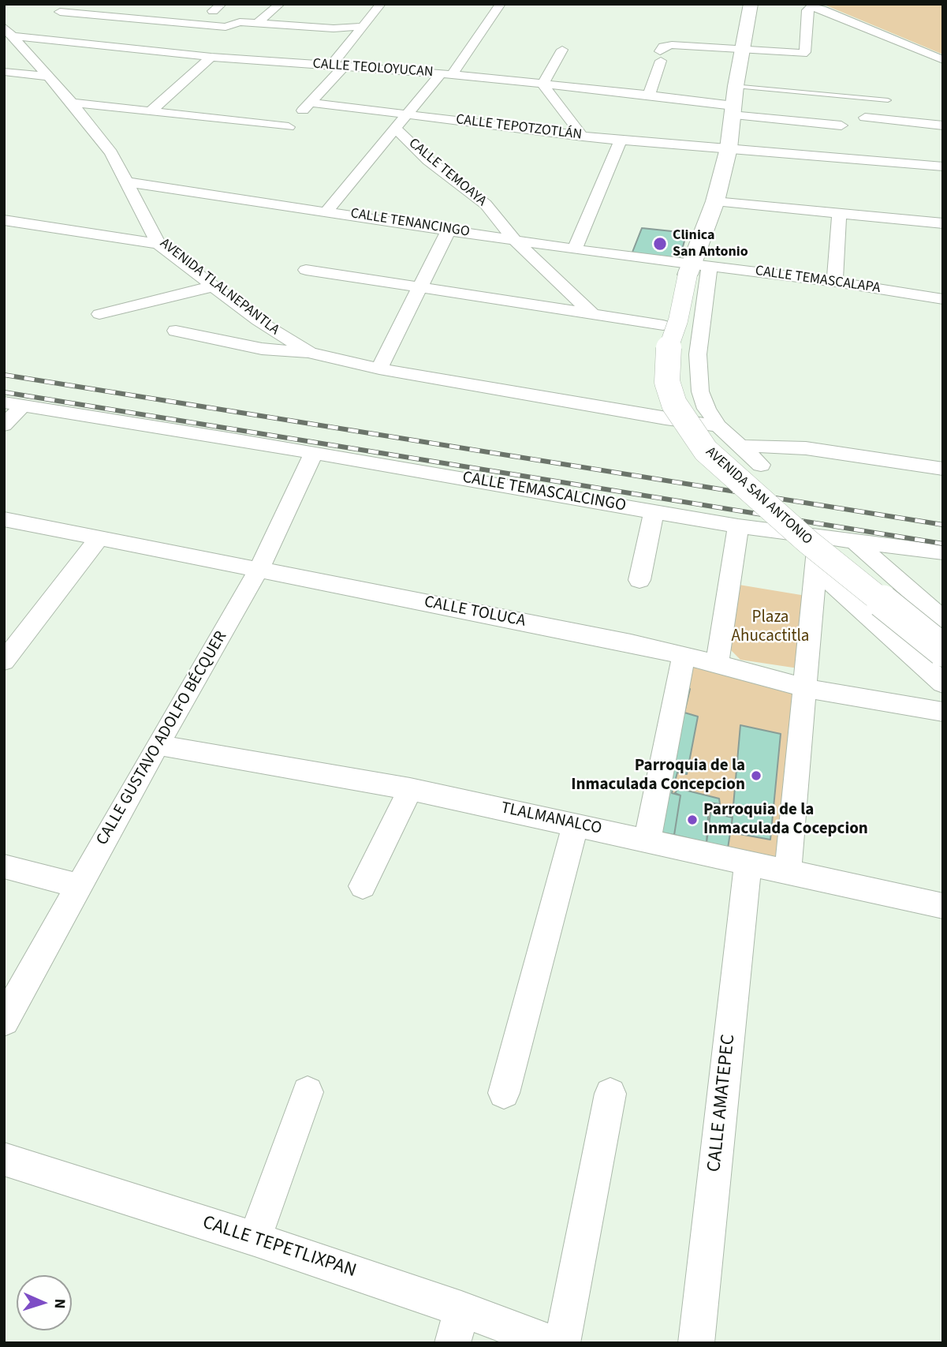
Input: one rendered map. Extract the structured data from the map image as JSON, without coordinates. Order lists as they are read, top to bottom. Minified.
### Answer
{"streets":{"main road":["AVENIDA SAN ANTONIO"],"street":["CALLE TEOLOYUCAN","CALLE TEPOTZOTLÁN","CALLE TEMOAYA","CALLE TENANCINGO","CALLE TEMASCALAPA","AVENIDA TLALNEPANTLA","CALLE TEMASCALCINGO","CALLE TOLUCA","CALLE GUSTAVO ADOLFO BÉCQUER","TLALMANALCO","CALLE AMATEPEC","CALLE TEPETLIXPAN"]},"crossings":[["CALLE TEOLOYUCAN","AVENIDA TLALNEPANTLA"],["CALLE TEOLOYUCAN","AVENIDA SAN ANTONIO"],["CALLE TEPOTZOTLÁN","AVENIDA SAN ANTONIO"],["CALLE TEMOAYA","CALLE TENANCINGO"],["CALLE TENANCINGO","CALLE TEMASCALAPA"],["CALLE TENANCINGO","AVENIDA TLALNEPANTLA"],["CALLE TENANCINGO","AVENIDA SAN ANTONIO"],["CALLE TEMASCALAPA","AVENIDA SAN ANTONIO"],["AVENIDA TLALNEPANTLA","AVENIDA SAN ANTONIO"],["CALLE TEMASCALCINGO","CALLE GUSTAVO ADOLFO BÉCQUER"],["CALLE TOLUCA","CALLE GUSTAVO ADOLFO BÉCQUER"],["CALLE GUSTAVO ADOLFO BÉCQUER","TLALMANALCO"],["TLALMANALCO","CALLE AMATEPEC"]],"parks":["Plaza Ahucactitla"],"places":["Clinica San Antonio","Parroquia de la Inmaculada Concepcion","Parroquia de la Inmaculada Cocepcion"],"north":"right"}
